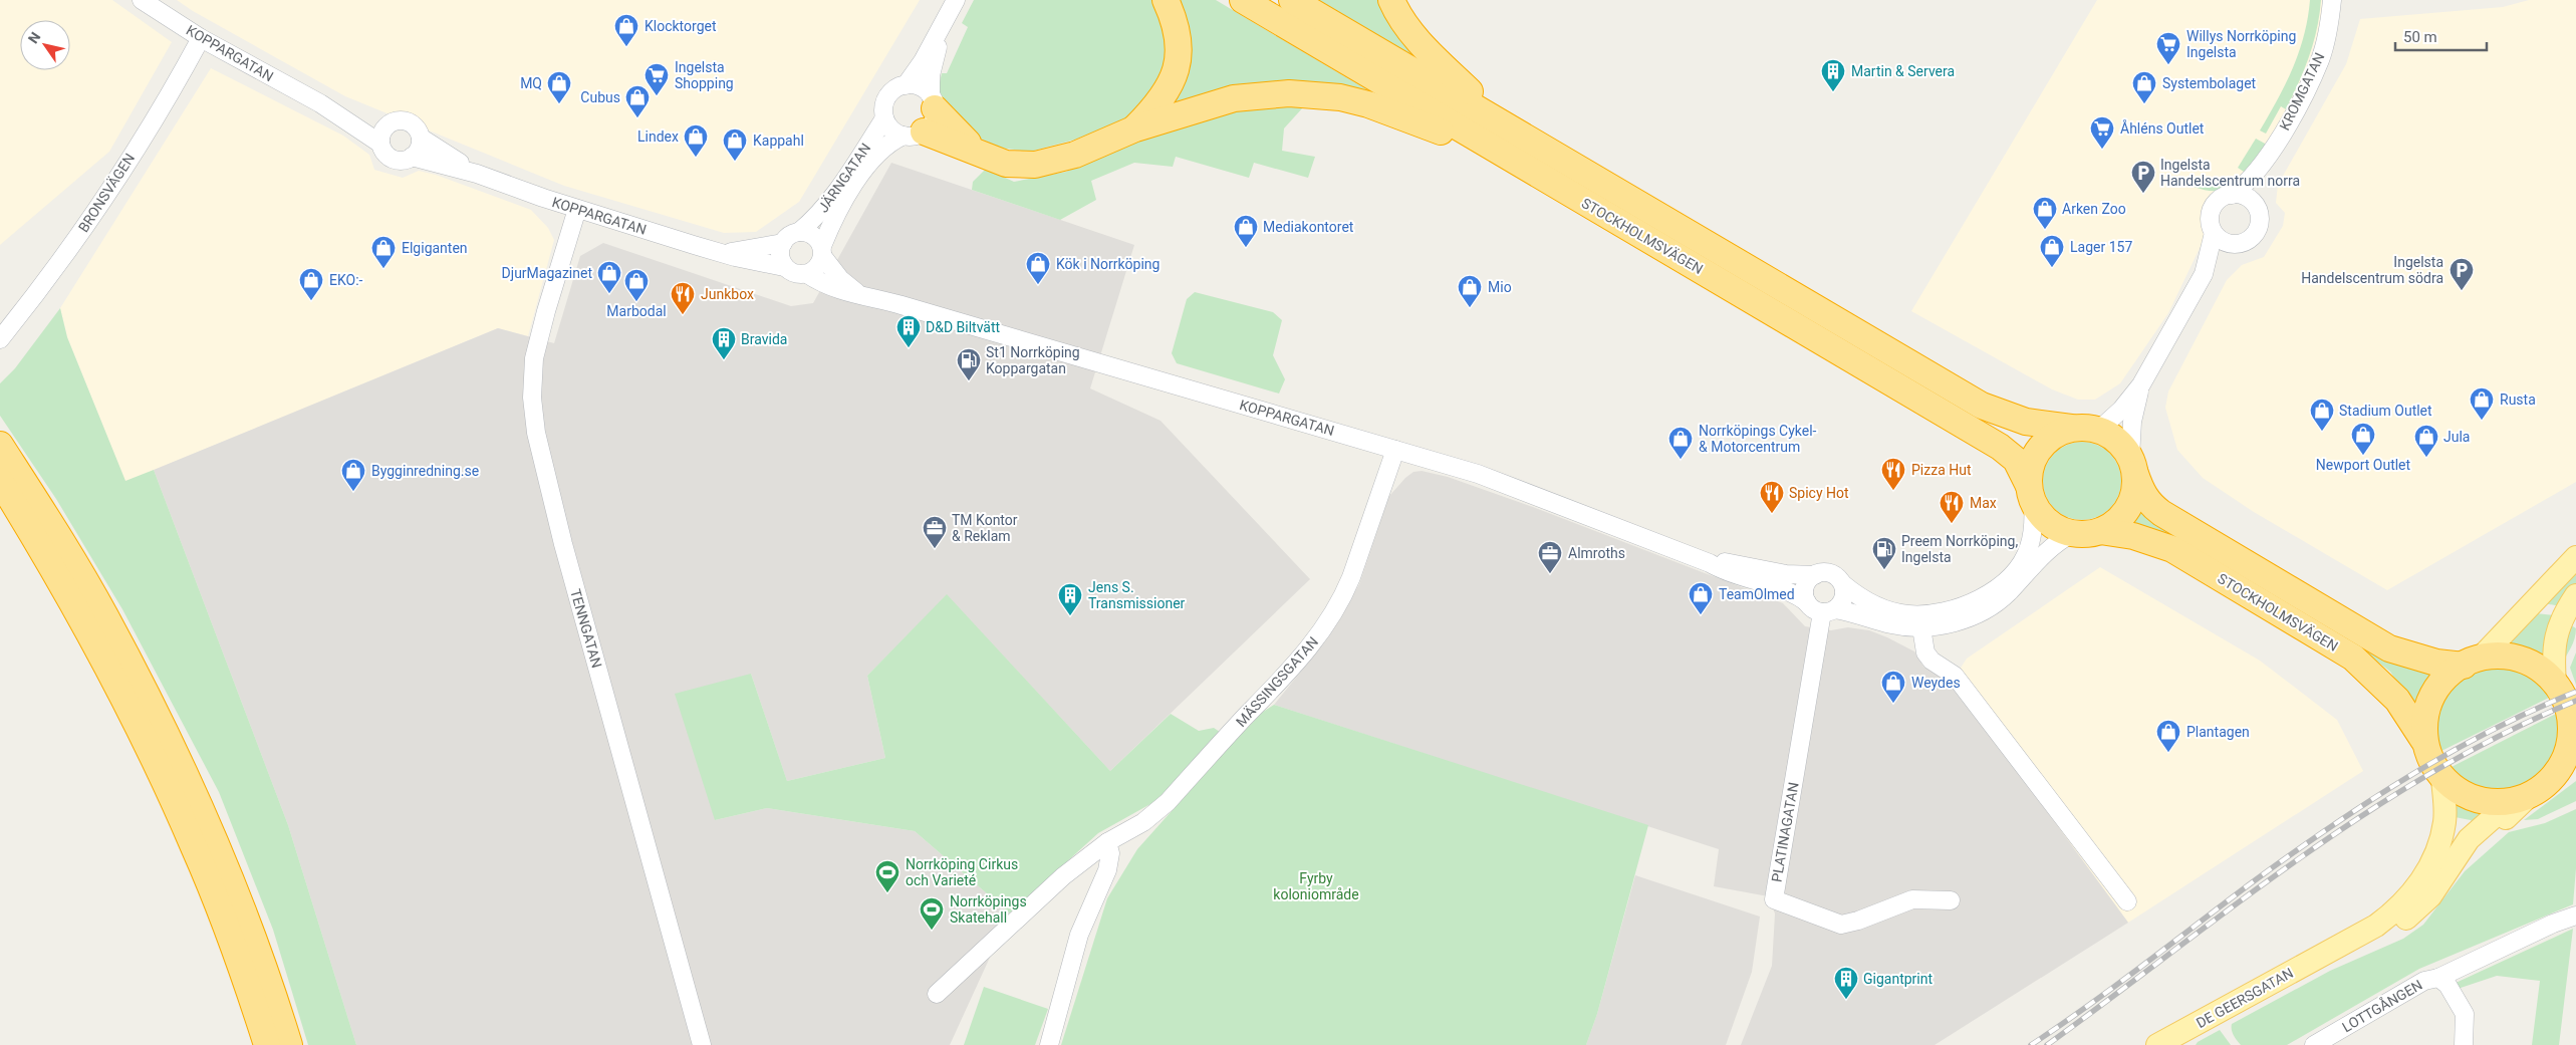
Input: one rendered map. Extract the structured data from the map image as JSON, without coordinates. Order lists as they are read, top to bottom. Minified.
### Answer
{"streets":{"highway":["STOCKHOLMSVÄGEN"],"main road":["DE GEERSGATAN"],"street":["KOPPARGATAN","KROMGATAN","JÄRNGATAN","BRONSVÄGEN","TENNGATAN","MÄSSINGSGATAN","PLATINAGATAN","LOTTGÅNGEN"]},"crossings":[["KOPPARGATAN","JÄRNGATAN"],["KOPPARGATAN","BRONSVÄGEN"],["KOPPARGATAN","TENNGATAN"],["KOPPARGATAN","MÄSSINGSGATAN"],["KOPPARGATAN","PLATINAGATAN"],["STOCKHOLMSVÄGEN","DE GEERSGATAN"]],"parks":["Fyrby koloniområde"],"places":{"shop":["Klocktorget","MQ","Systembolaget","Cubus","Lindex","Kappahl","Arken Zoo","Mediakontoret","Lager 157","Elgiganten","Kök i Norrköping","DjurMagazinet","EKO:-","Marbodal","Mio","Rusta","Stadium Outlet","Newport Outlet","Jula","Norrköpings Cykel- & Motorcentrum","Bygginredning.se","TeamOlmed","Weydes","Plantagen"],"supermarket":["Willys Norrköping Ingelsta","Ingelsta Shopping","Åhléns Outlet"],"building":["Martin & Servera","D&D Biltvätt","Bravida","Jens S. Transmissioner","Gigantprint"],"parking":["Ingelsta Handelscentrum norra","Ingelsta Handelscentrum södra"],"restaurant":["Junkbox","Pizza Hut","Spicy Hot","Max"],"fuel station":["St1 Norrköping Koppargatan","Preem Norrköping, Ingelsta"],"office":["TM Kontor & Reklam","Almroths"],"sports":["Norrköping Cirkus och Varieté","Norrköpings Skatehall"]},"scale_bar":"50 m","north":"top left"}
